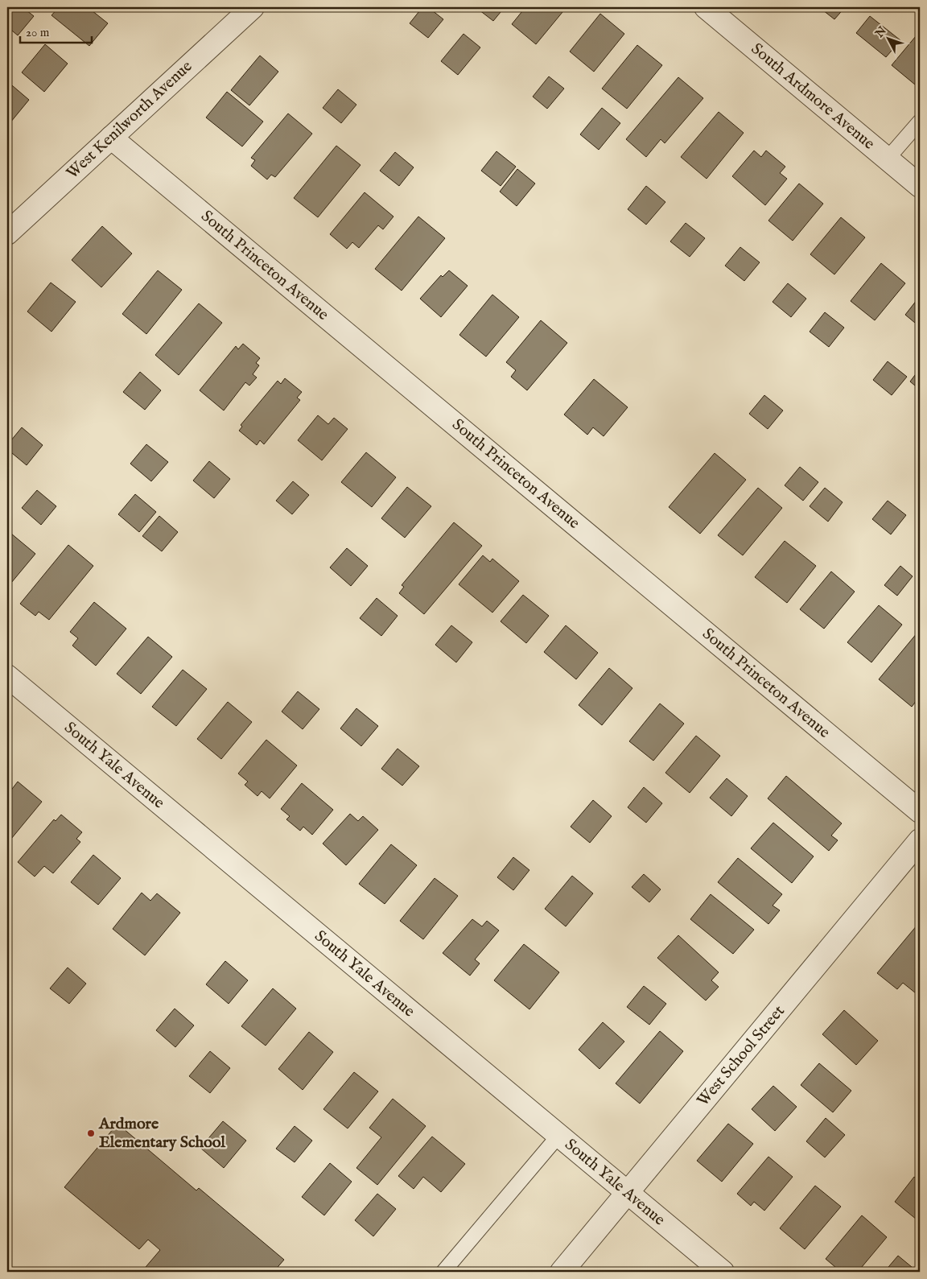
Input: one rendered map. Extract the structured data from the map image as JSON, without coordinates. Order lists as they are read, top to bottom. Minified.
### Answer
{"streets":{"street":["South Ardmore Avenue","West Kenilworth Avenue","South Princeton Avenue","South Yale Avenue","West School Street"]},"crossings":[["West Kenilworth Avenue","South Princeton Avenue"],["South Yale Avenue","West School Street"]],"places":["Ardmore Elementary School"],"scale_bar":"20 m","north":"top left"}
